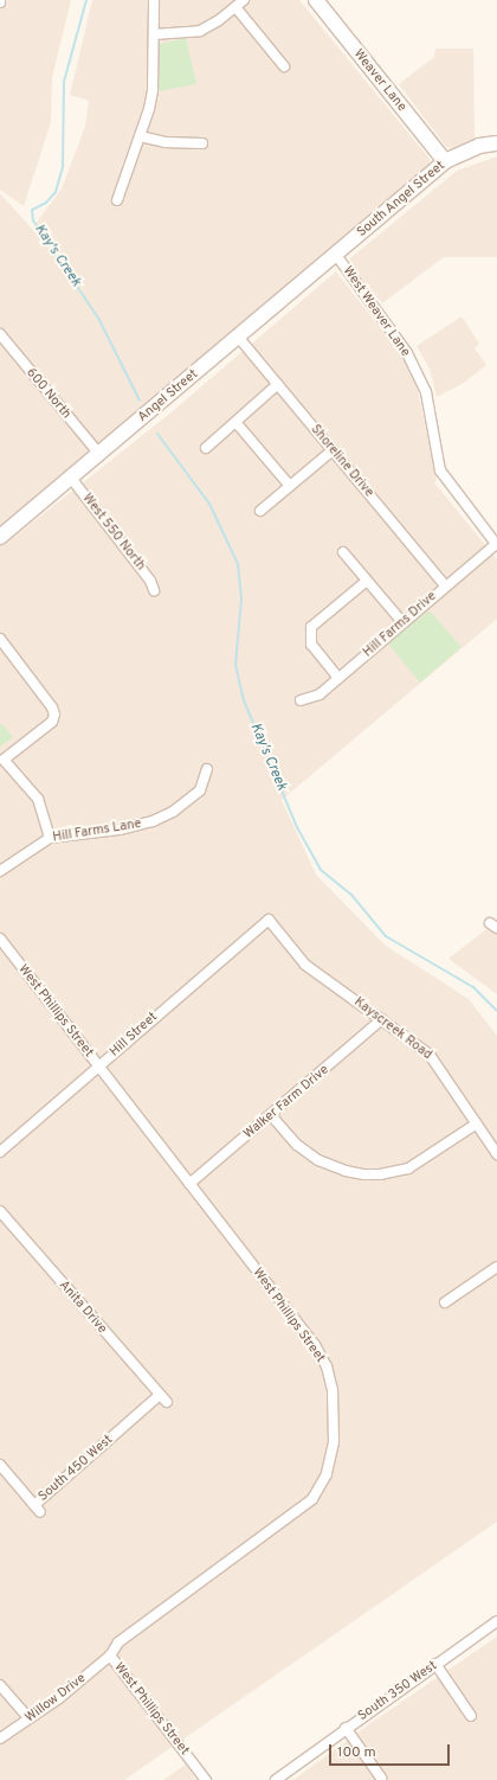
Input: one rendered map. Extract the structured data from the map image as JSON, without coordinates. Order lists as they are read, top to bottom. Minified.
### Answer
{"streets":{"main road":["Weaver Lane","South Angel Street","Angel Street"],"street":["West Weaver Lane","600 North","Shoreline Drive","West 550 North","Hill Farms Drive","Hill Farms Lane","West Phillips Street","Kayscreek Road","Hill Street","Walker Farm Drive","Anita Drive","South 450 West","South 350 West","Willow Drive"]},"crossings":[["Weaver Lane","South Angel Street"],["South Angel Street","West Weaver Lane"],["South Angel Street","Angel Street"],["West Weaver Lane","Angel Street"],["West Weaver Lane","Hill Farms Drive"],["600 North","Angel Street"],["Angel Street","Shoreline Drive"],["Angel Street","West 550 North"],["Shoreline Drive","Hill Farms Drive"],["West Phillips Street","Hill Street"],["West Phillips Street","Walker Farm Drive"],["West Phillips Street","Willow Drive"],["Kayscreek Road","Hill Street"],["Kayscreek Road","Walker Farm Drive"],["Anita Drive","South 450 West"]],"water":["Kay's Creek"],"scale_bar":"100 m"}
